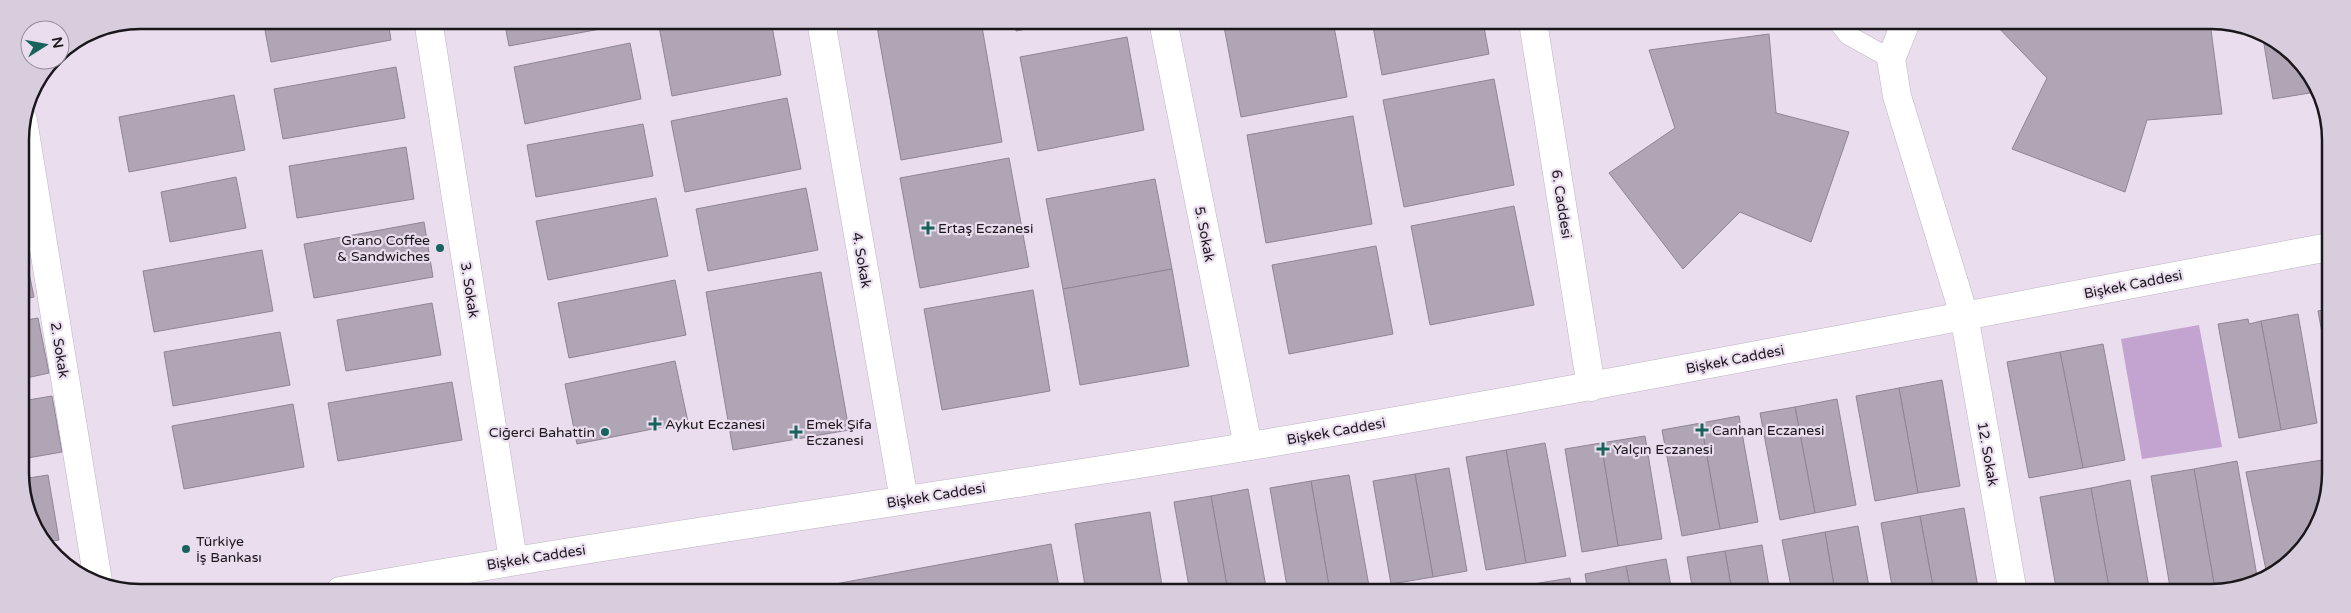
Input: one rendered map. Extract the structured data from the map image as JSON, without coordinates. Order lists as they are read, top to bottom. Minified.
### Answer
{"streets":{"street":["6. Caddesi","5. Sokak","4. Sokak","Bişkek Caddesi","3. Sokak","2. Sokak","12. Sokak"]},"crossings":[["6. Caddesi","Bişkek Caddesi"],["5. Sokak","Bişkek Caddesi"],["4. Sokak","Bişkek Caddesi"],["Bişkek Caddesi","3. Sokak"],["Bişkek Caddesi","12. Sokak"]],"places":{"health":["Ertaş Eczanesi","Aykut Eczanesi","Canhan Eczanesi","Emek Şifa Eczanesi","Yalçın Eczanesi"],"other":["Grano Coffee & Sandwiches","Ciğerci Bahattin","Türkiye İş Bankası"]},"north":"right"}
